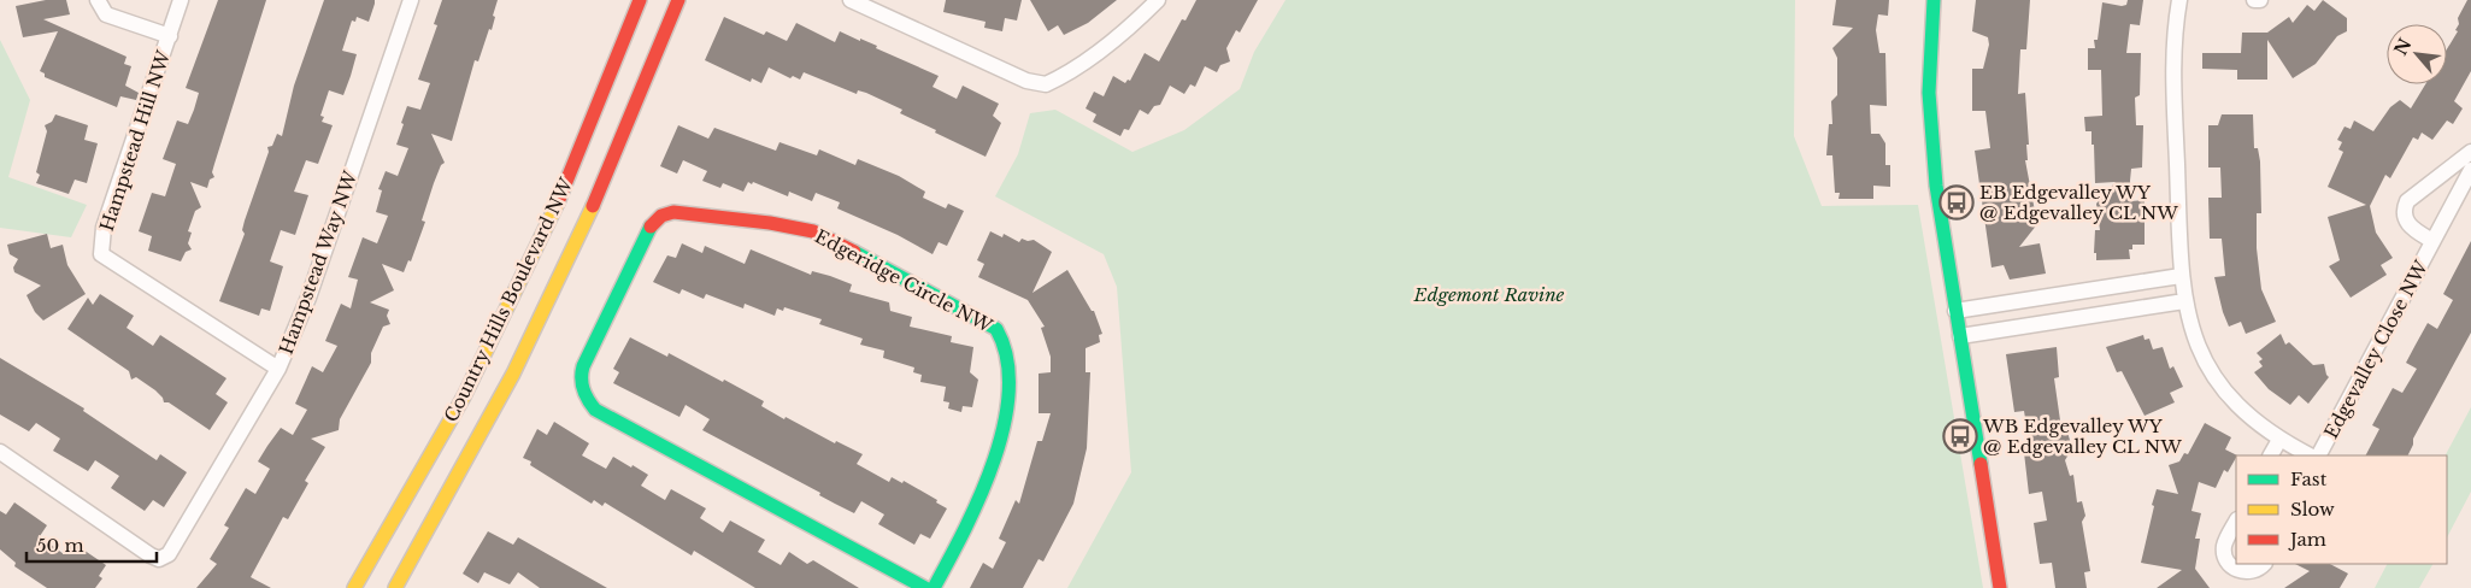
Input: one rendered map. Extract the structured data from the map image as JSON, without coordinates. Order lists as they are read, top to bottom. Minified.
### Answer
{"streets":{"street":["Hampstead Hill NW","Hampstead Way NW","Edgeridge Circle NW","Country Hills Boulevard NW","Edgevalley Close NW"]},"crossings":[["Hampstead Hill NW","Hampstead Way NW"]],"parks":["Edgemont Ravine"],"places":{"bus stop":["EB Edgevalley WY @ Edgevalley CL NW","WB Edgevalley WY @ Edgevalley CL NW"]},"legend":["Fast","Slow","Jam"],"scale_bar":"50 m","north":"top left"}
